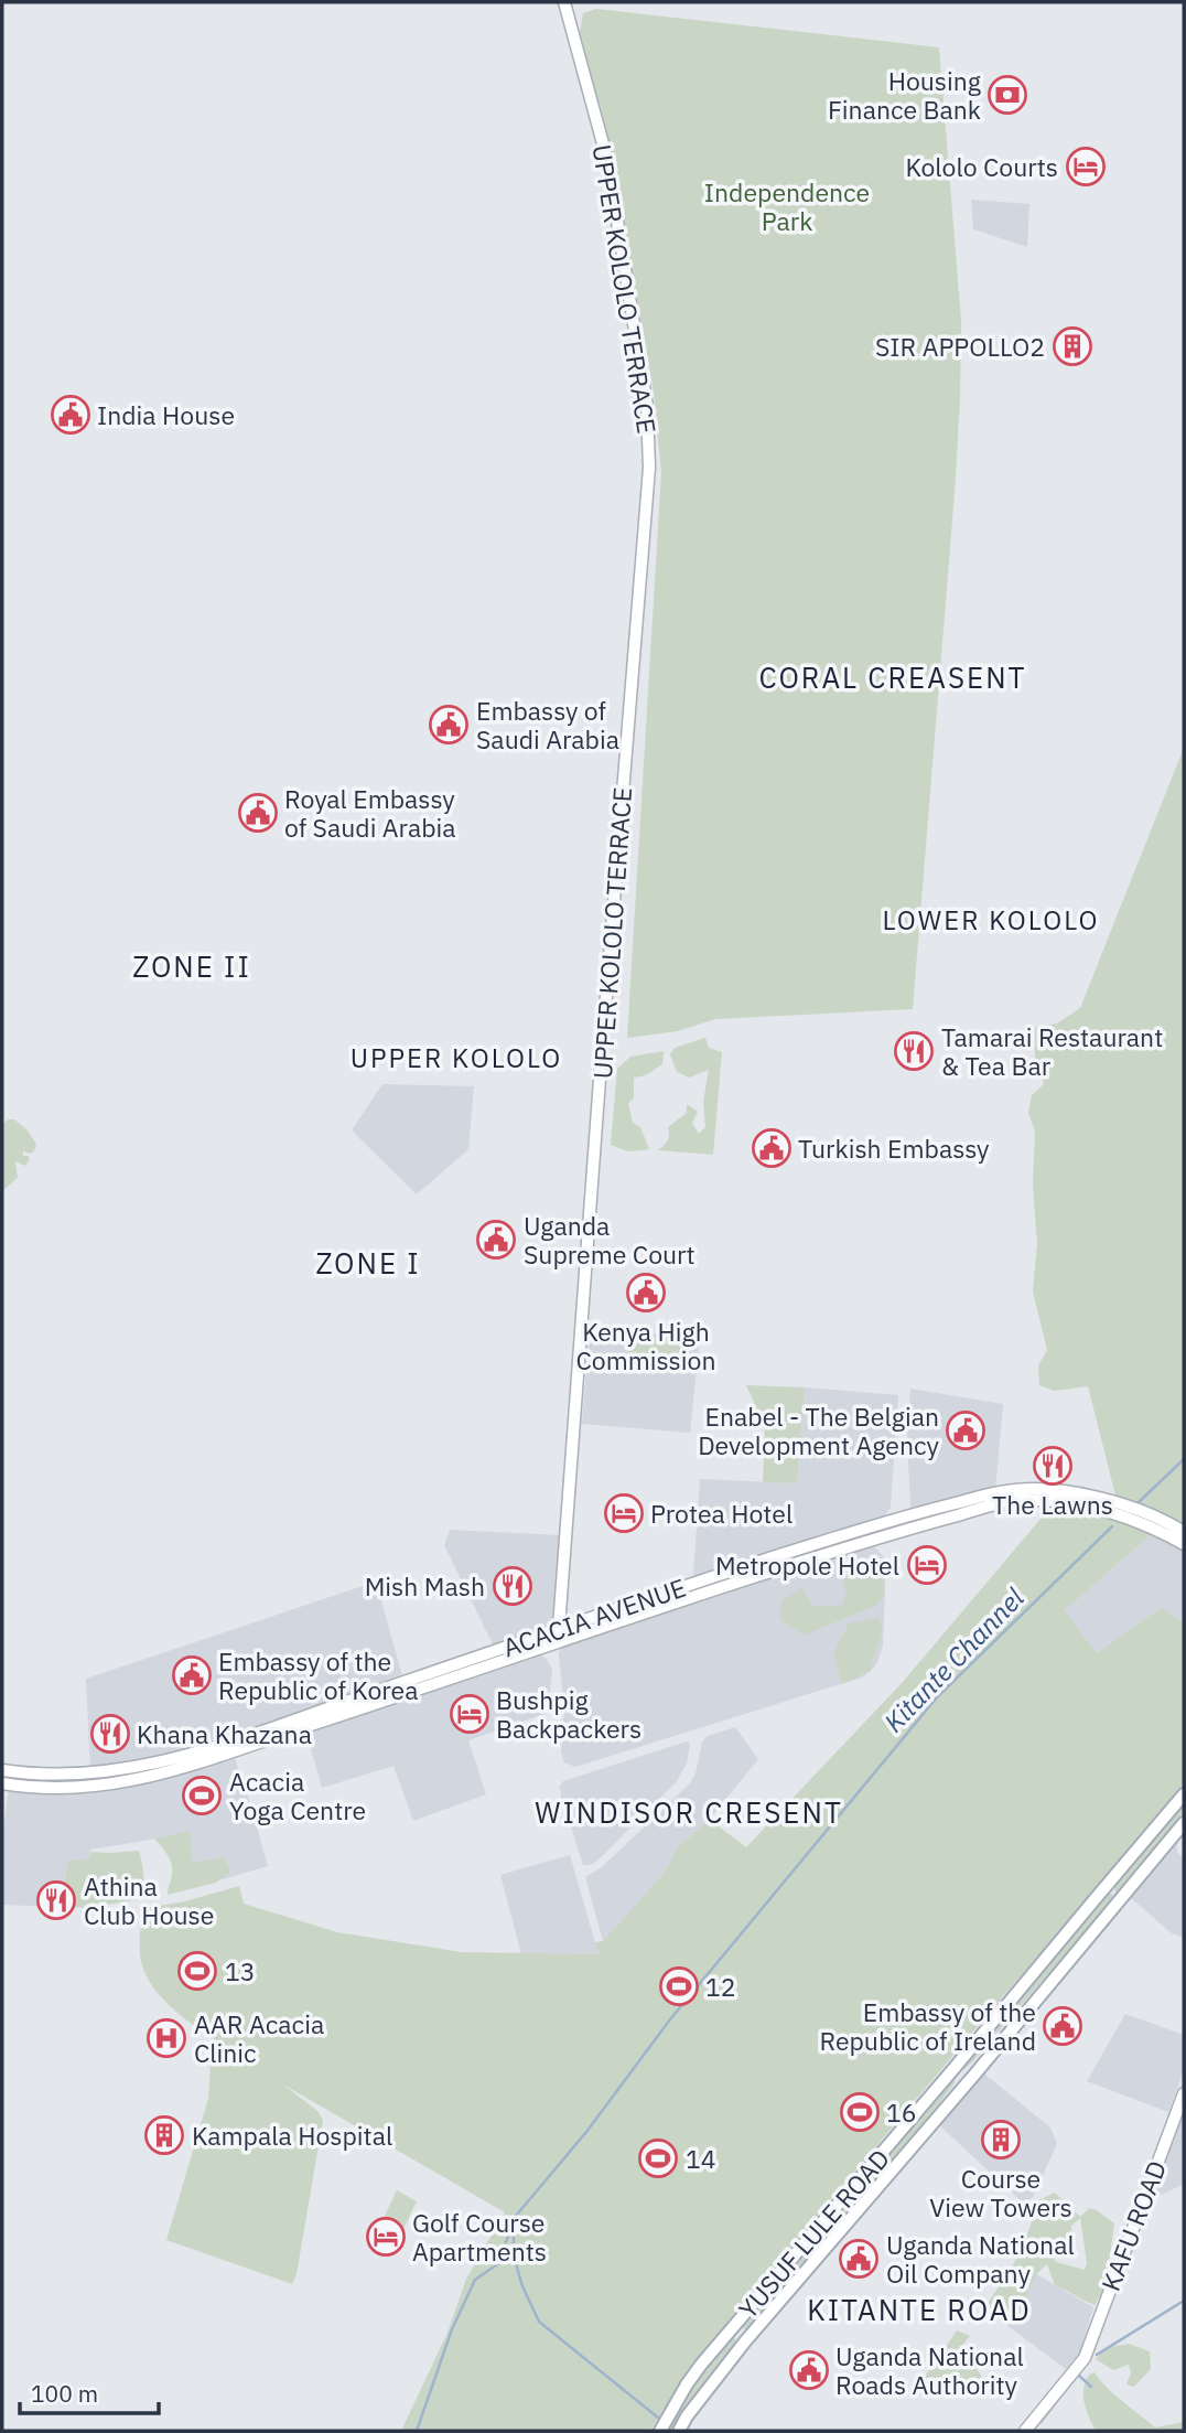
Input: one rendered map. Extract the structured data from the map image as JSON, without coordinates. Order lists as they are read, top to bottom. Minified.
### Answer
{"streets":{"main road":["UPPER KOLOLO TERRACE","ACACIA AVENUE","KAFU ROAD","YUSUF LULE ROAD"]},"crossings":[["UPPER KOLOLO TERRACE","ACACIA AVENUE"]],"districts":["CORAL CREASENT","LOWER KOLOLO","ZONE II","UPPER KOLOLO","ZONE I","WINDISOR CRESENT","KITANTE ROAD"],"water":["Kitante Channel"],"parks":["Independence Park"],"places":{"bank":["Housing Finance Bank"],"hotel":["Kololo Courts","Protea Hotel","Metropole Hotel","Bushpig Backpackers","Golf Course Apartments"],"building":["SIR APPOLLO2","Kampala Hospital","Course View Towers"],"public building":["India House","Embassy of Saudi Arabia","Royal Embassy of Saudi Arabia","Turkish Embassy","Uganda Supreme Court","Kenya High Commission","Enabel - The Belgian Development Agency","Embassy of the Republic of Korea","Embassy of the Republic of Ireland","Uganda National Oil Company","Uganda National Roads Authority"],"restaurant":["Tamarai Restaurant & Tea Bar","The Lawns","Mish Mash","Khana Khazana","Athina Club House"],"sports":["Acacia Yoga Centre","13","12","16","14"],"hospital":["AAR Acacia Clinic"]},"scale_bar":"100 m"}
